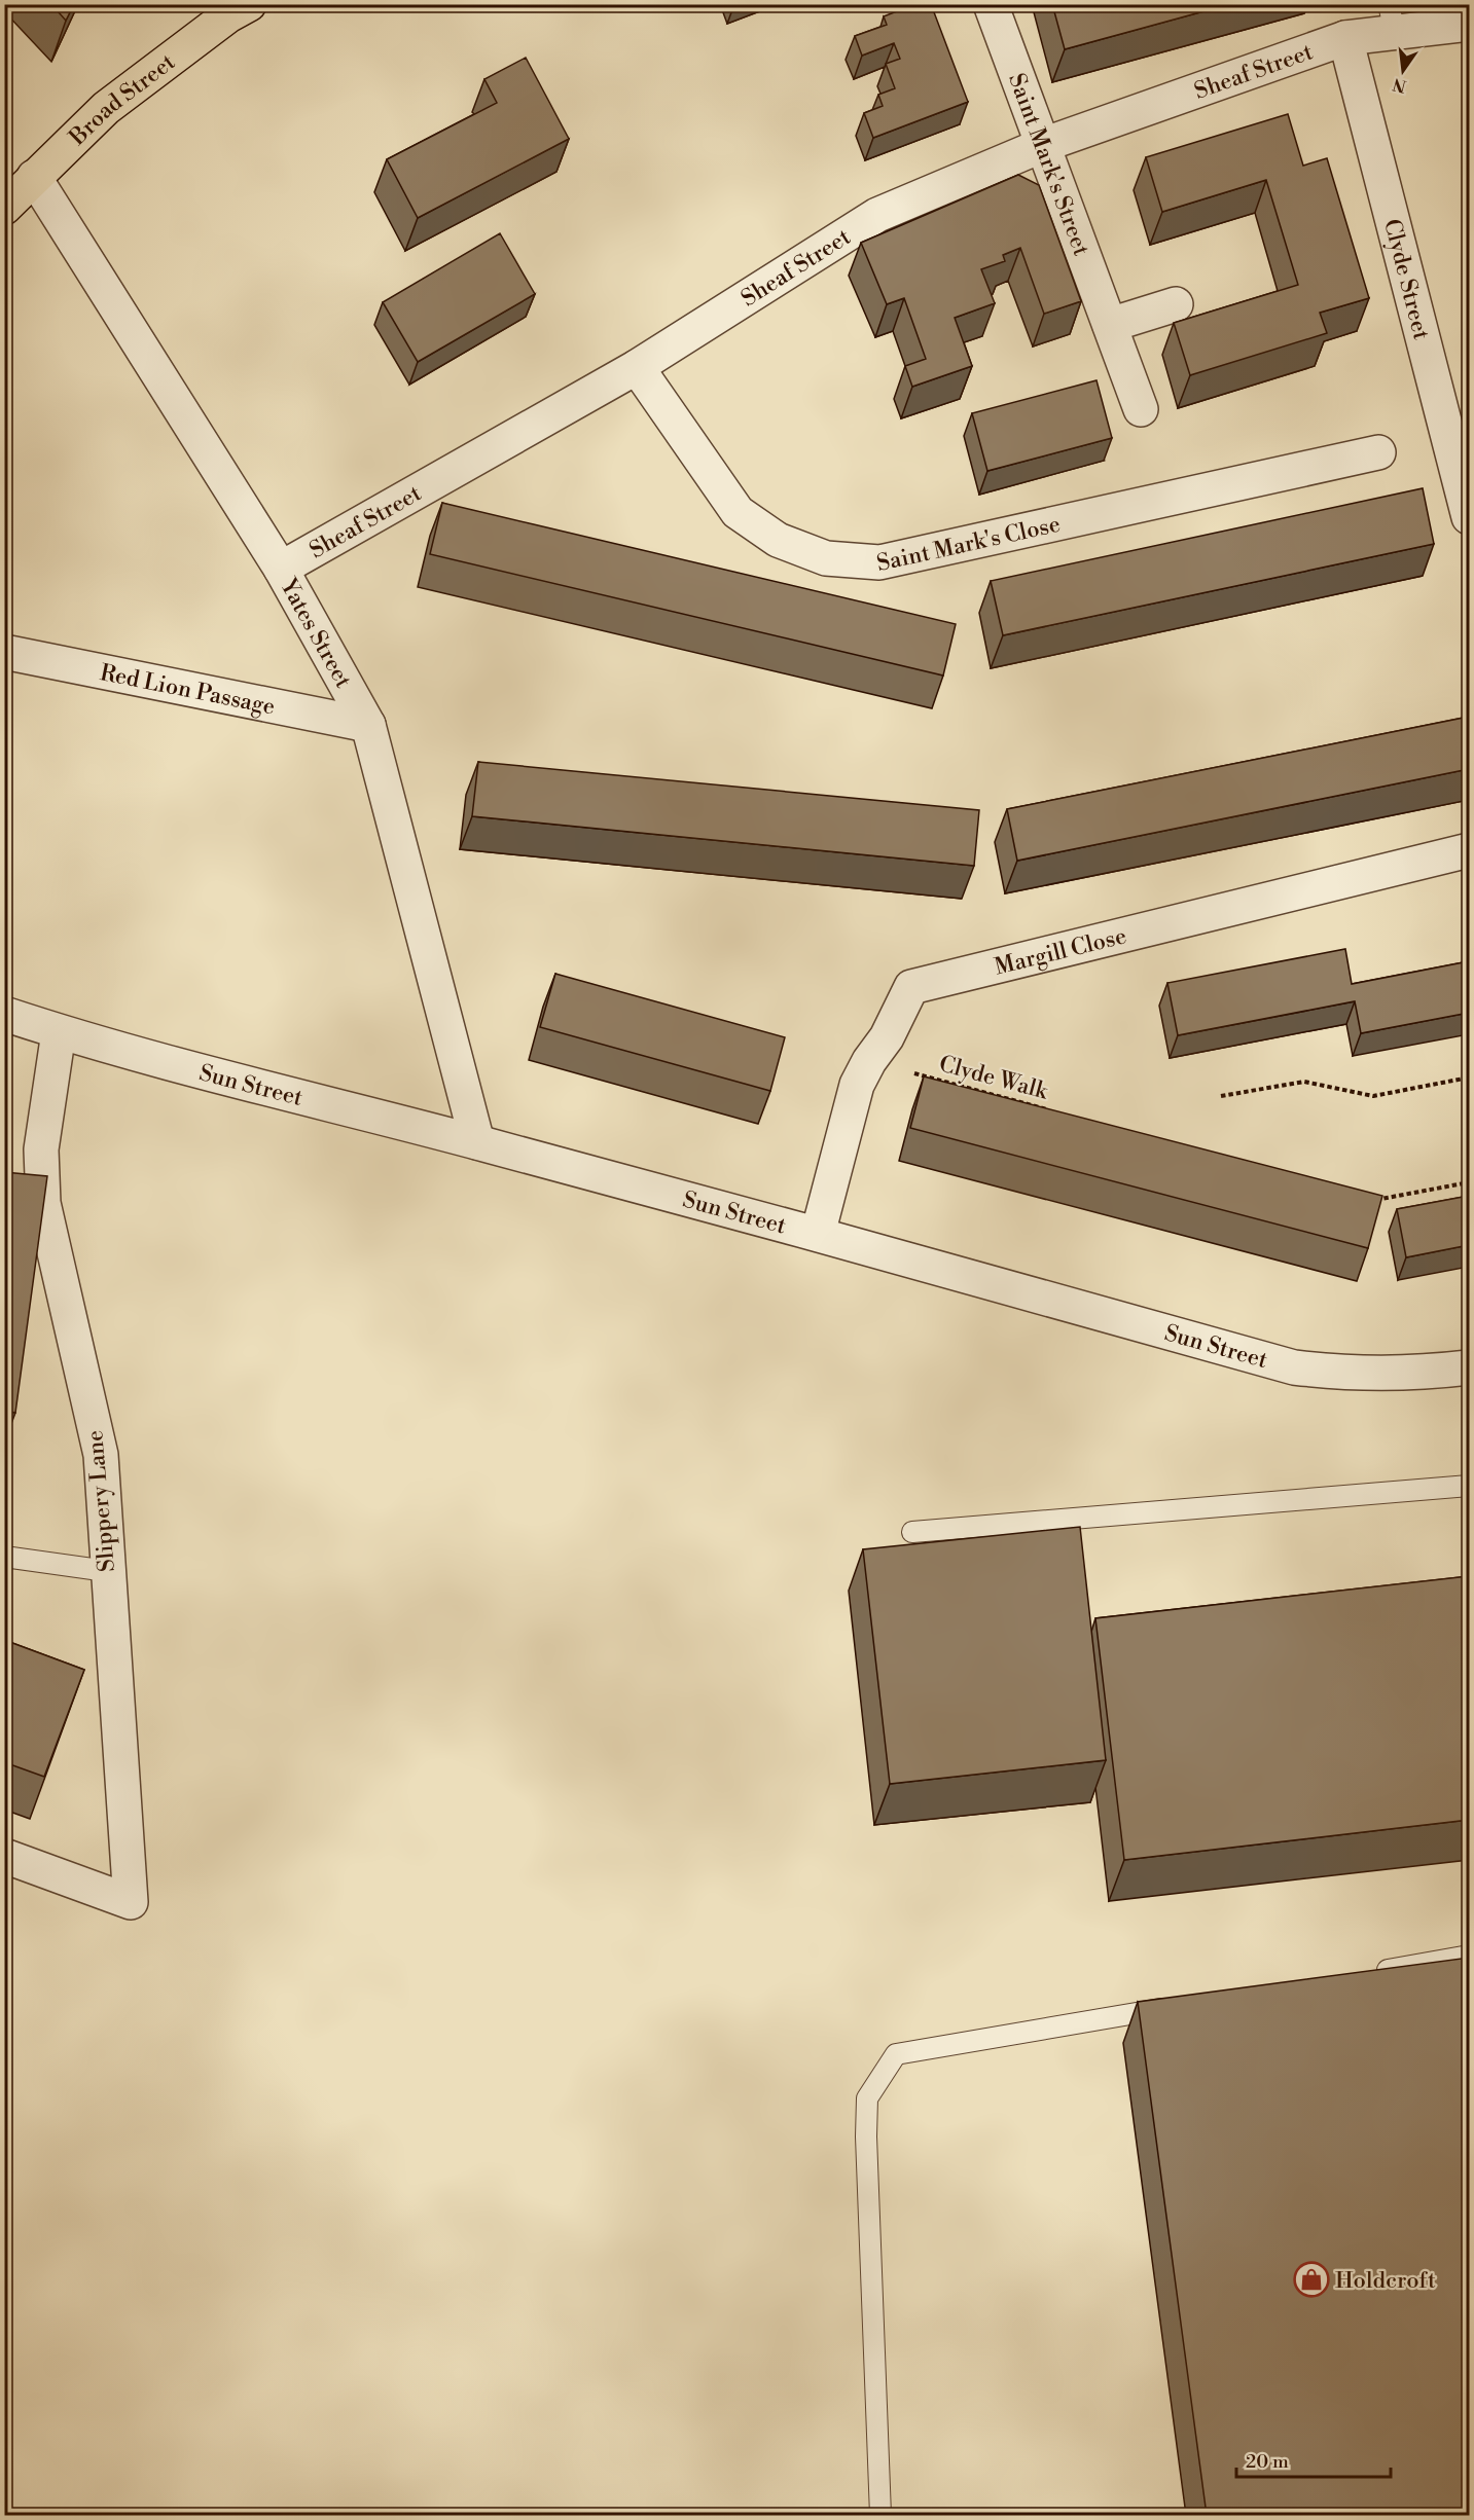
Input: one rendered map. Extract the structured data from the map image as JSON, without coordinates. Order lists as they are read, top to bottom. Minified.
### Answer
{"streets":{"main road":["Broad Street"],"street":["Sheaf Street","Saint Mark's Street","Clyde Street","Saint Mark's Close","Yates Street","Red Lion Passage","Margill Close","Sun Street","Slippery Lane"],"path":["Clyde Walk"]},"crossings":[["Sheaf Street","Saint Mark's Street"],["Sheaf Street","Clyde Street"],["Sheaf Street","Saint Mark's Close"],["Sheaf Street","Yates Street"],["Broad Street","Yates Street"],["Yates Street","Red Lion Passage"],["Yates Street","Sun Street"],["Margill Close","Clyde Walk"],["Margill Close","Sun Street"],["Sun Street","Slippery Lane"]],"places":{"shop":["Holdcroft"]},"scale_bar":"20 m","north":"bottom"}
